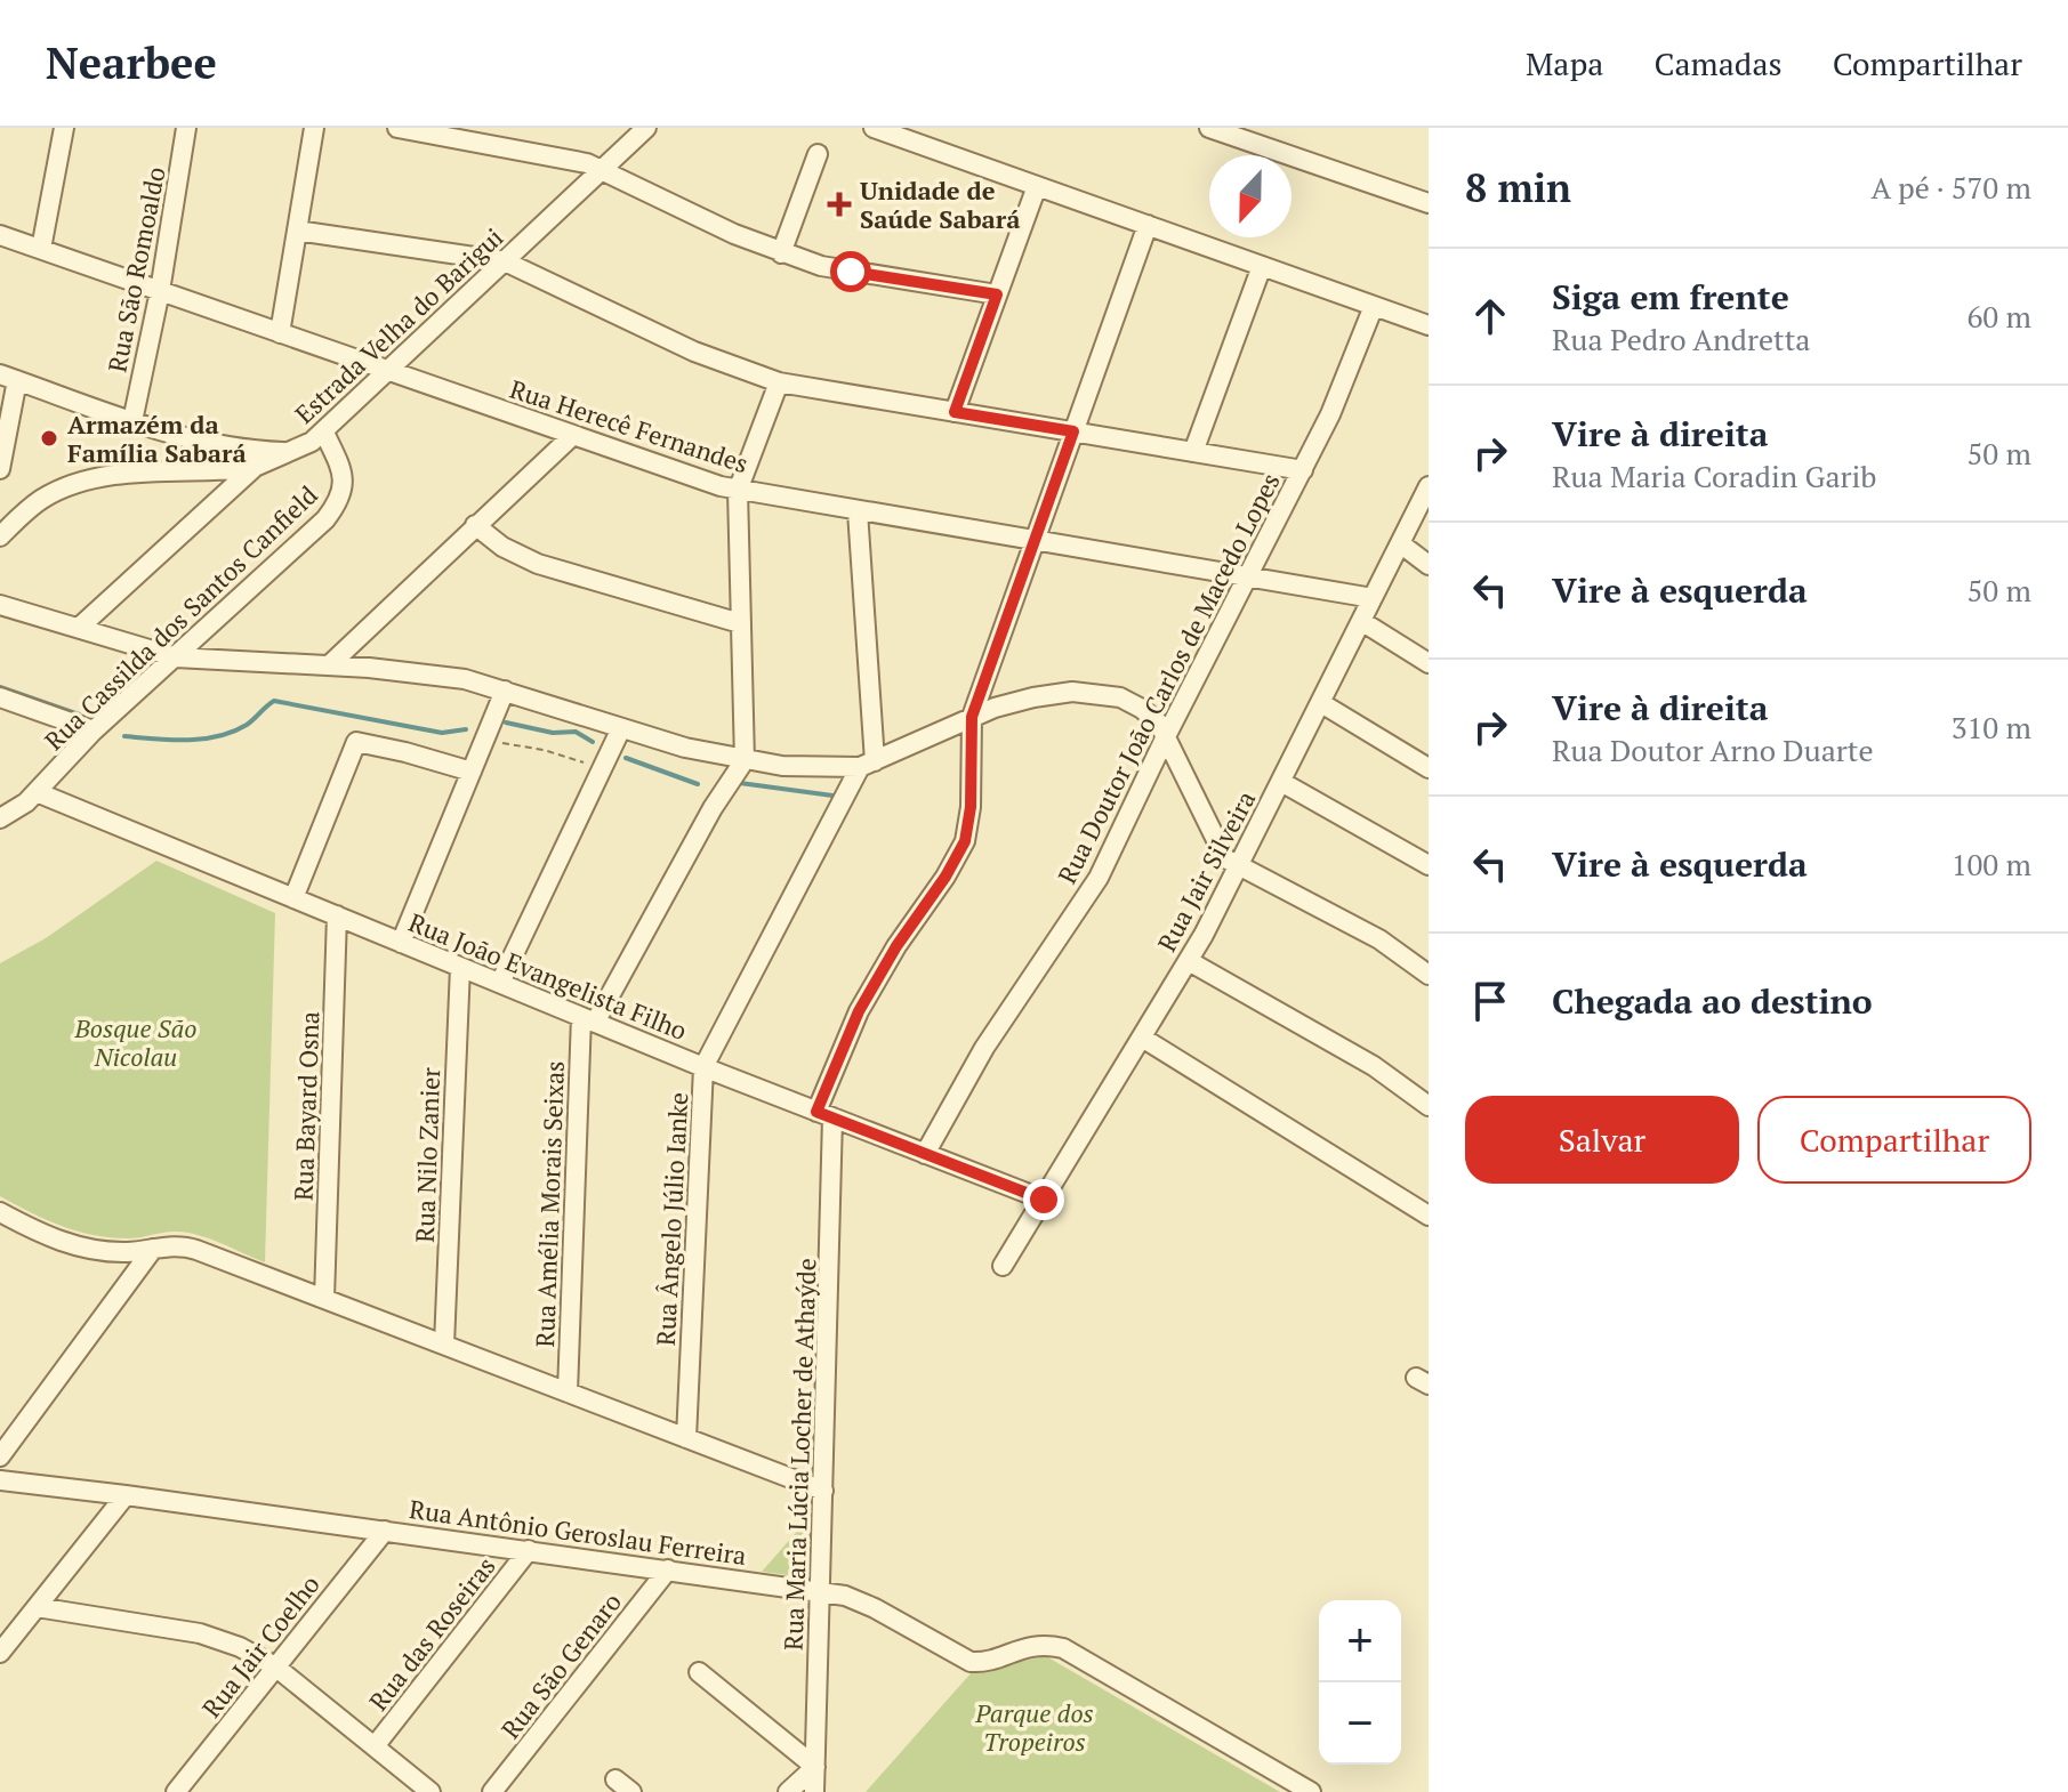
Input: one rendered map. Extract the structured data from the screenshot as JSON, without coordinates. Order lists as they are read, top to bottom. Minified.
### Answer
{"streets":{"street":["Rua São Romoaldo","Estrada Velha do Barigui","Rua Herecê Fernandes","Rua Cassilda dos Santos Canfield","Rua Doutor João Carlos de Macedo Lopes","Rua Jair Silveira","Rua João Evangelista Filho","Rua Bayard Osna","Rua Nilo Zanier","Rua Amélia Morais Seixas","Rua Ângelo Júlio Ianke","Rua Maria Lúcia Locher de Athaýde","Rua Antônio Geroslau Ferreira","Rua das Roseiras","Rua Jair Coelho","Rua São Genaro"]},"crossings":[["Rua São Romoaldo","Rua Herecê Fernandes"],["Estrada Velha do Barigui","Rua Herecê Fernandes"],["Estrada Velha do Barigui","Rua Cassilda dos Santos Canfield"],["Rua Herecê Fernandes","Rua Doutor João Carlos de Macedo Lopes"],["Rua Herecê Fernandes","Rua Jair Silveira"],["Rua Cassilda dos Santos Canfield","Rua João Evangelista Filho"],["Rua Doutor João Carlos de Macedo Lopes","Rua João Evangelista Filho"],["Rua Jair Silveira","Rua João Evangelista Filho"],["Rua João Evangelista Filho","Rua Bayard Osna"],["Rua João Evangelista Filho","Rua Nilo Zanier"],["Rua João Evangelista Filho","Rua Amélia Morais Seixas"],["Rua João Evangelista Filho","Rua Ângelo Júlio Ianke"],["Rua João Evangelista Filho","Rua Maria Lúcia Locher de Athaýde"],["Rua Maria Lúcia Locher de Athaýde","Rua Antônio Geroslau Ferreira"],["Rua Antônio Geroslau Ferreira","Rua das Roseiras"],["Rua Antônio Geroslau Ferreira","Rua Jair Coelho"],["Rua Antônio Geroslau Ferreira","Rua São Genaro"]],"parks":["Bosque São Nicolau","Parque dos Tropeiros"],"places":{"health":["Unidade de Saúde Sabará"],"other":["Armazém da Família Sabará"]},"north":"bottom","page":{"header":"Nearbee","nav":["Mapa","Camadas","Compartilhar"],"heading":["8 min","A pé · 570 m"],"list":[["Siga em frente","Rua Pedro Andretta","60 m"],["Vire à direita","Rua Maria Coradin Garib","50 m"],["Vire à esquerda","50 m"],["Vire à direita","Rua Doutor Arno Duarte","310 m"],["Vire à esquerda","100 m"],"Chegada ao destino"],"buttons":["Salvar","Compartilhar"],"map_buttons":["+","−"]}}
